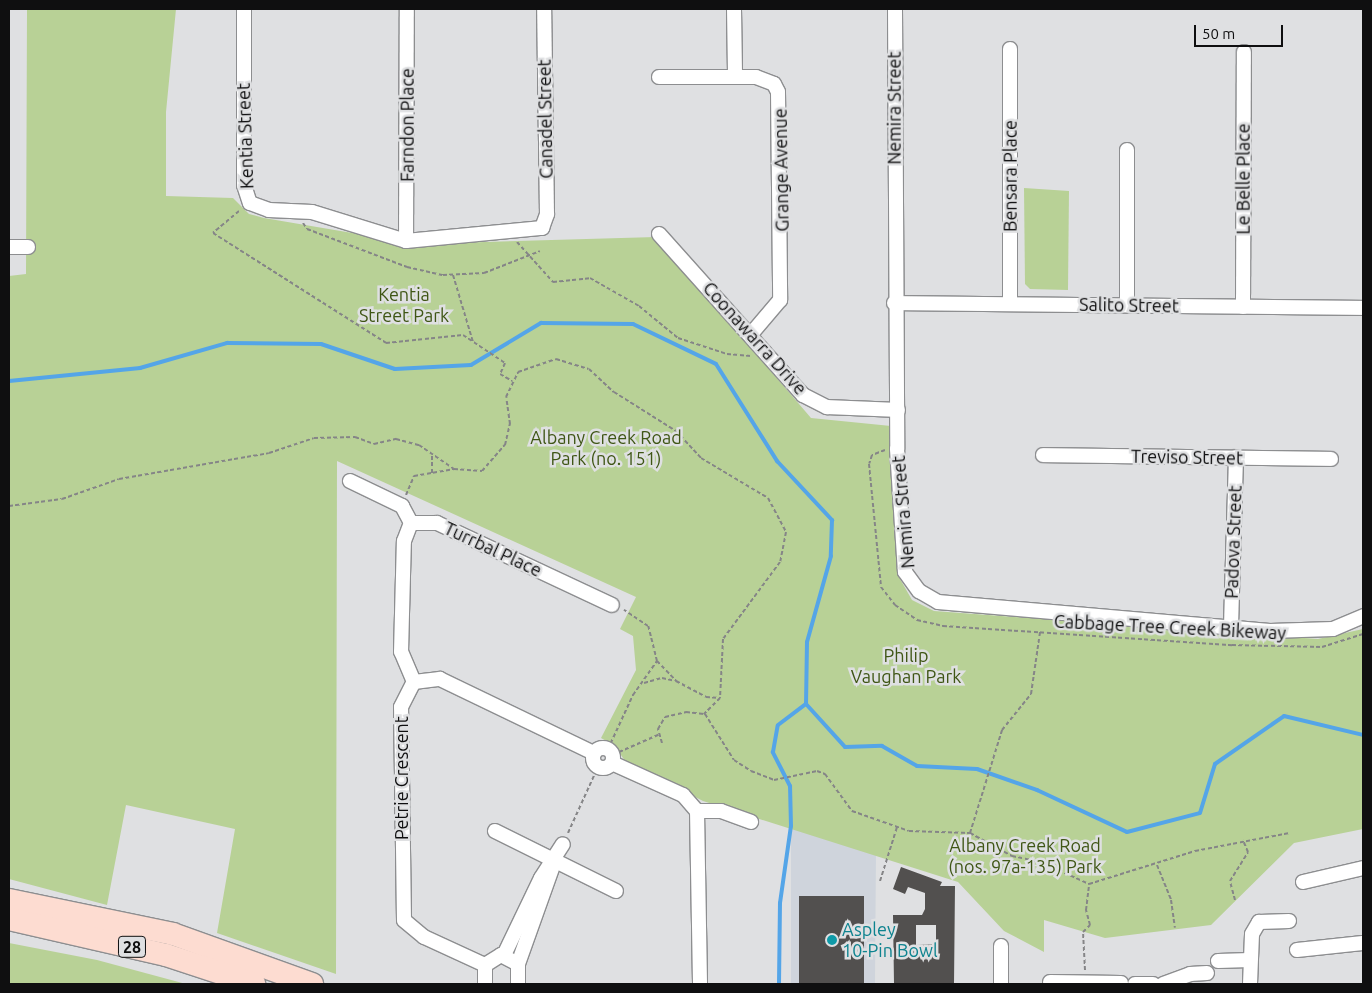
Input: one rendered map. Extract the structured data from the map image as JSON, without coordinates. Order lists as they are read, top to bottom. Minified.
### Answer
{"streets":{"main road":["28"],"street":["Nemira Street","Canadel Street","Farndon Place","Kentia Street","Grange Avenue","Bensara Place","Le Belle Place","Salito Street","Coonawarra Drive","Treviso Street","Padova Street","Turrbal Place","Petrie Crescent"],"path":["Cabbage Tree Creek Bikeway"]},"crossings":[["Nemira Street","Salito Street"],["Nemira Street","Coonawarra Drive"],["Nemira Street","Padova Street"],["Canadel Street","Kentia Street"],["Farndon Place","Kentia Street"],["Grange Avenue","Coonawarra Drive"],["Bensara Place","Salito Street"],["Le Belle Place","Salito Street"],["Treviso Street","Padova Street"]],"parks":["Kentia Street Park","Albany Creek Road Park (no. 151)","Philip Vaughan Park","Albany Creek Road (nos. 97a-135) Park"],"places":["Aspley 10-Pin Bowl"],"scale_bar":"50 m"}
